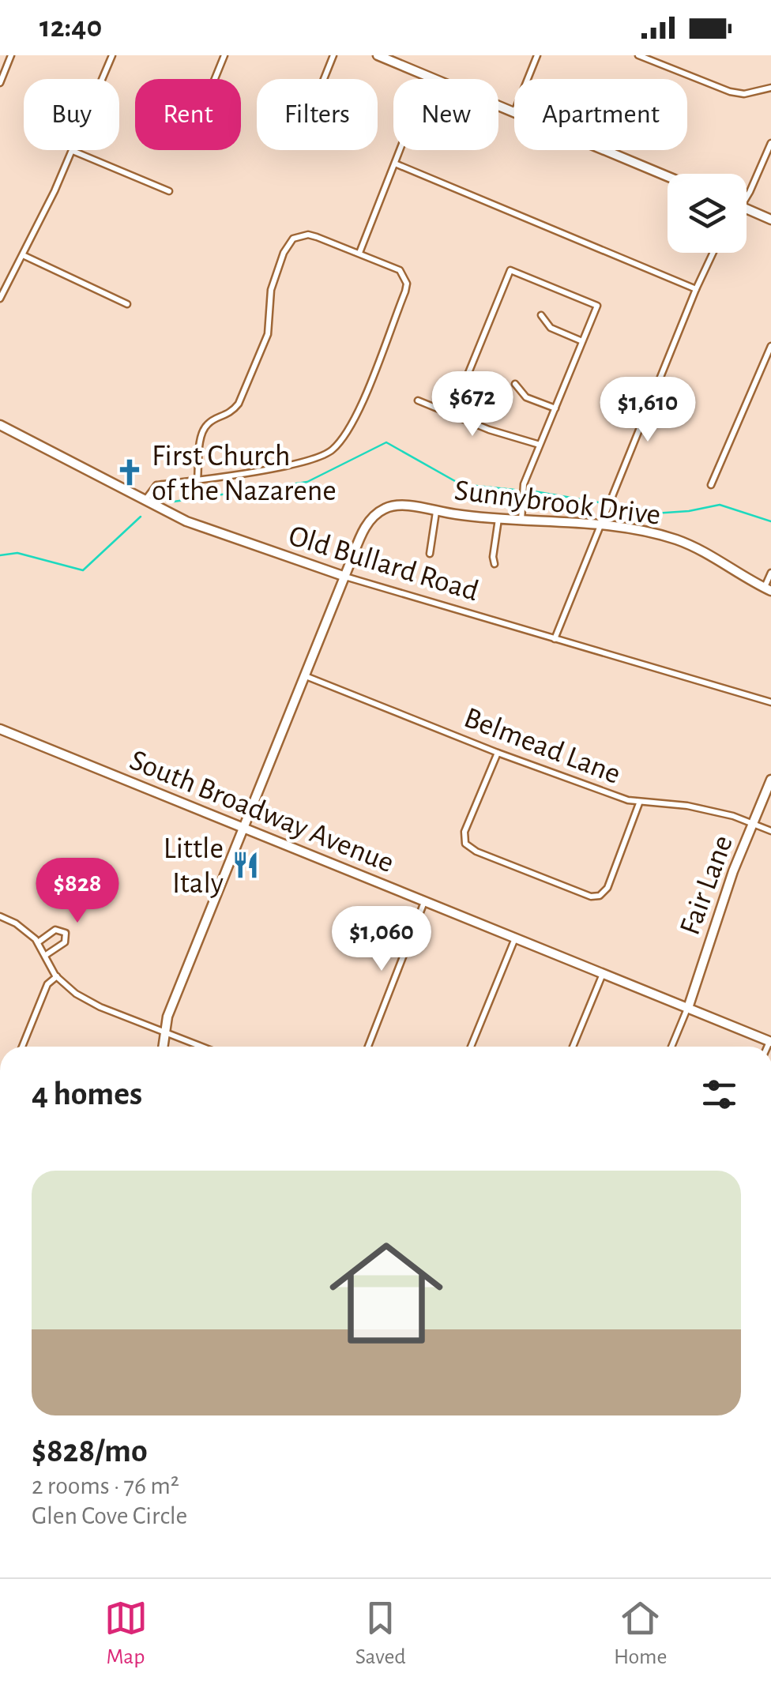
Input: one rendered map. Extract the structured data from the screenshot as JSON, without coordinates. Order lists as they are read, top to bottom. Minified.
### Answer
{"streets":{"main road":["Sunnybrook Drive","Old Bullard Road","South Broadway Avenue","Fair Lane"],"street":["Belmead Lane"]},"crossings":[["Sunnybrook Drive","Old Bullard Road"],["Belmead Lane","Fair Lane"],["South Broadway Avenue","Fair Lane"]],"places":{"church":["First Church of the Nazarene"],"restaurant":["Little Italy"]},"page":{"status":"12:40","chip":["Buy","Rent","Filters","New","Apartment"],"price":["$672","$1,610","$828","$1,060"],"heading":"4 homes","list":[{"name":"$828/mo","note":"2 rooms · 76 m² · Glen Cove Circle"}],"tabs":["Map","Saved","Home"]}}
